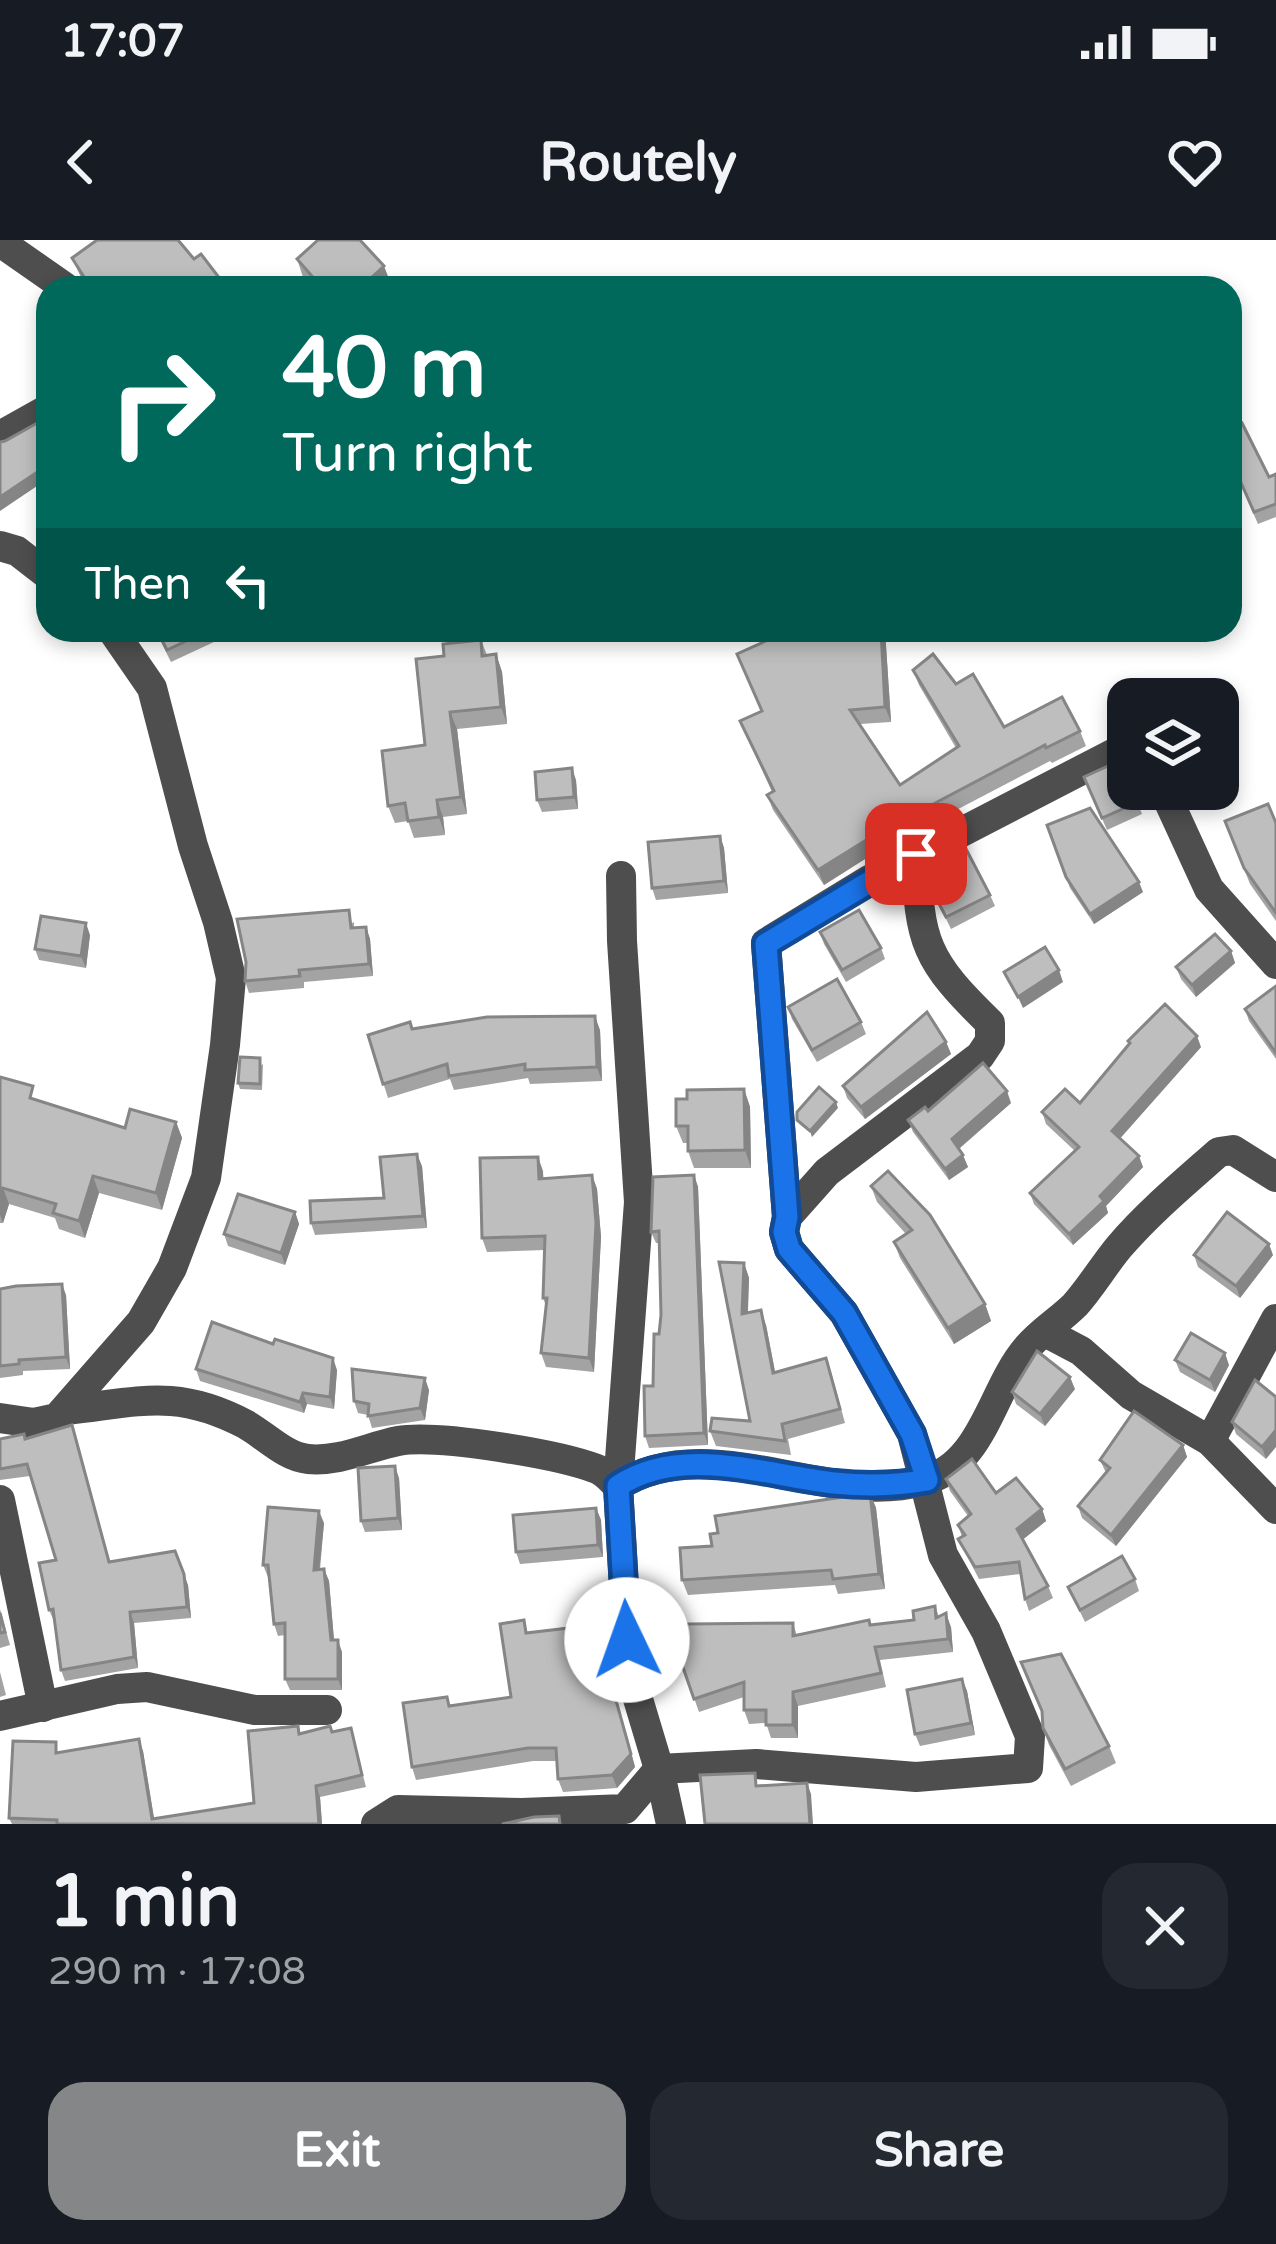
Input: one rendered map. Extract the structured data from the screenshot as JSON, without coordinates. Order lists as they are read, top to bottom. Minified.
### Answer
{"page":{"status":"17:07","header":"Routely","turn":["40 m","Turn right"],"then":"Then","heading":["1 min","290 m · 17:08"],"buttons":["Exit","Share"]}}
